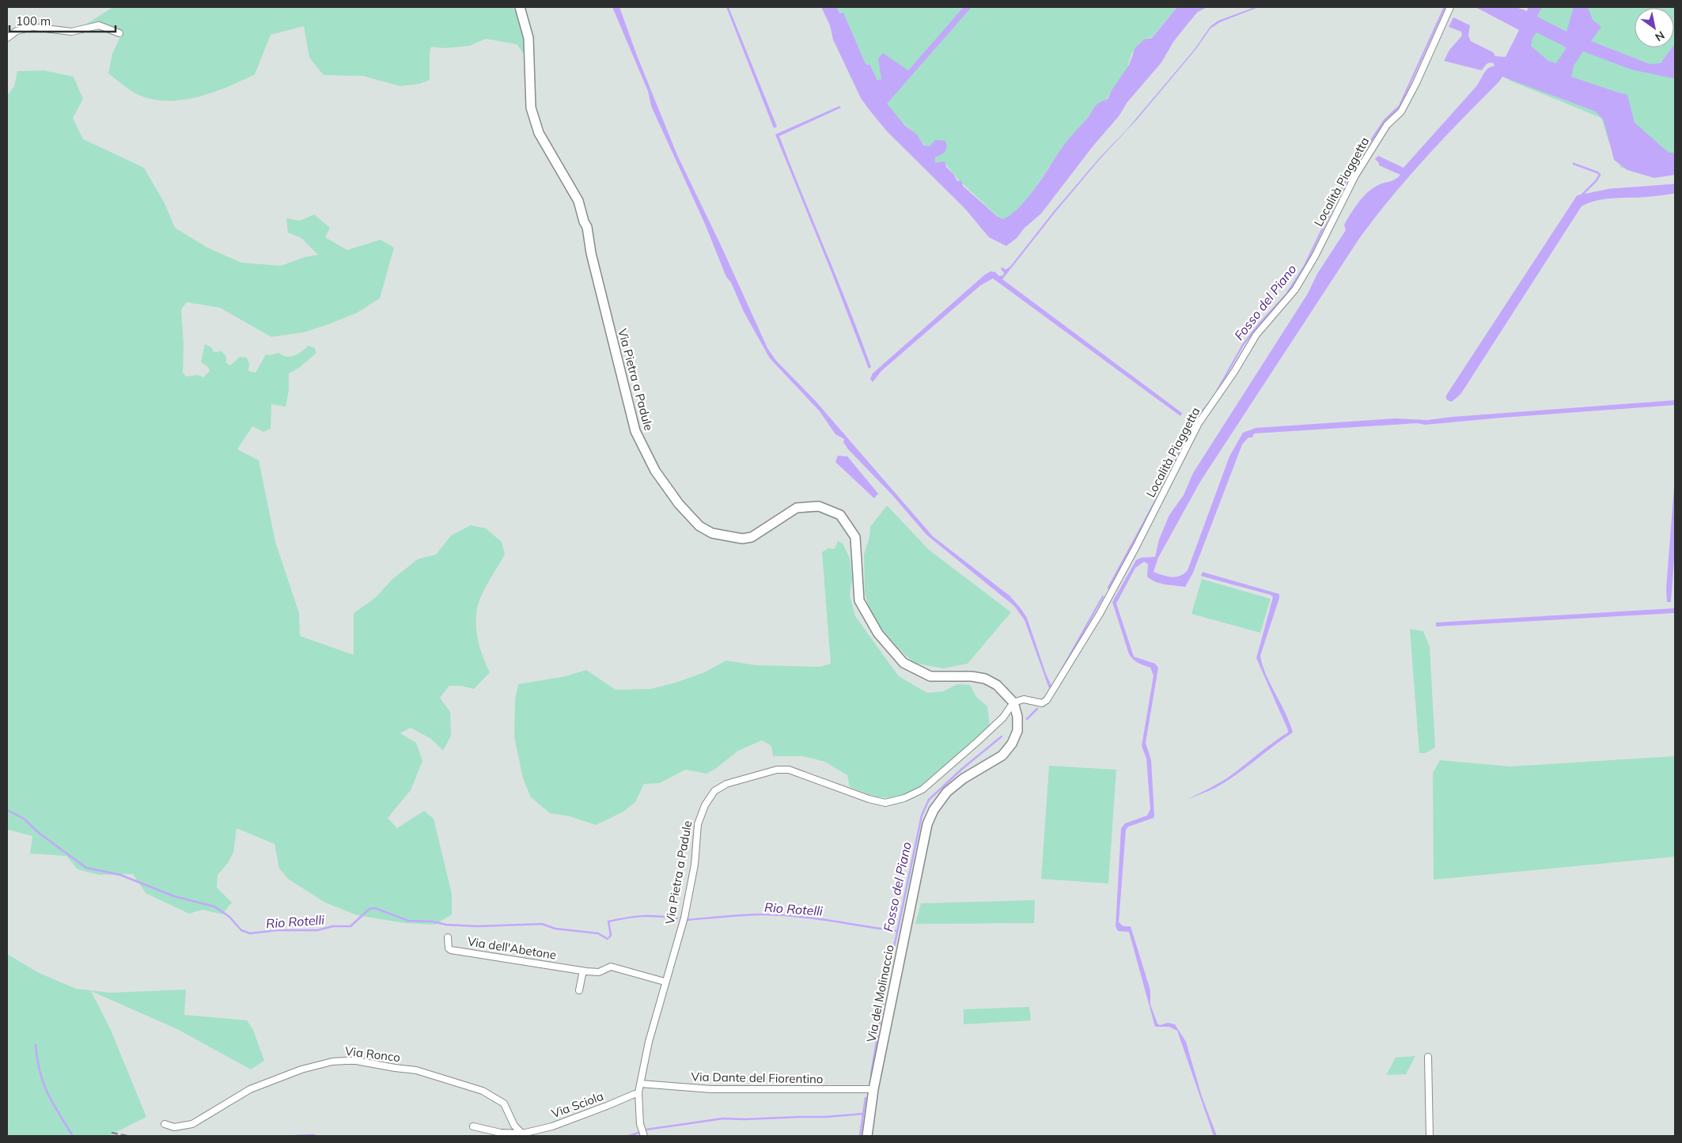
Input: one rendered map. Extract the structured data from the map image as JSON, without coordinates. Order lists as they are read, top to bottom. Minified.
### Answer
{"streets":{"street":["Località Piaggetta","Via Pietra a Padule","Via dell'Abetone","Via del Molinaccio","Via Ronco","Via Dante del Fiorentino","Via Sciola"]},"crossings":[["Località Piaggetta","Via Pietra a Padule"],["Località Piaggetta","Via del Molinaccio"],["Via Pietra a Padule","Via dell'Abetone"],["Via Pietra a Padule","Via del Molinaccio"],["Via Pietra a Padule","Via Dante del Fiorentino"],["Via Pietra a Padule","Via Sciola"],["Via del Molinaccio","Via Dante del Fiorentino"],["Via Ronco","Via Sciola"]],"water":["Fosso del Piano","Rio Rotelli"],"scale_bar":"100 m","north":"bottom right"}
